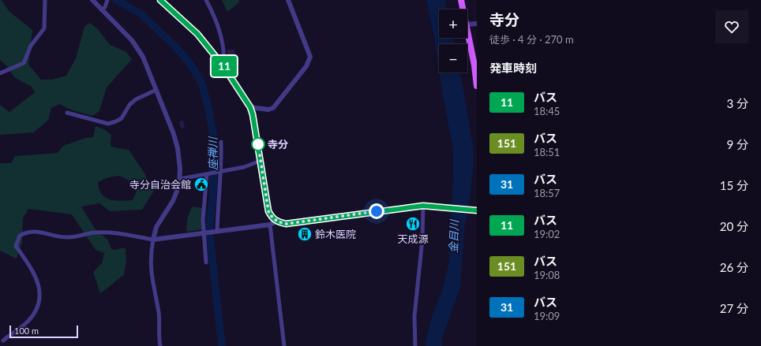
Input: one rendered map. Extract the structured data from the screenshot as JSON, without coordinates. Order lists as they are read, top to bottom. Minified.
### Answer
{"water":["座禅川","金目川"],"places":{"other":["寺分"],"public building":["寺分自治会館"],"restaurant":["天成源"],"building":["鈴木医院"]},"lines":["bus line 11"],"scale_bar":"100 m","page":{"on_map":"11","heading":[["寺分","徒歩 · 4 分 · 270 m"],"発車時刻"],"map_buttons":["+","−"],"list":[{"mark":"11","name":"バス","note":"18:45","value":"3 分"},{"mark":"151","name":"バス","note":"18:51","value":"9 分"},{"mark":"31","name":"バス","note":"18:57","value":"15 分"},{"mark":"11","name":"バス","note":"19:02","value":"20 分"},{"mark":"151","name":"バス","note":"19:08","value":"26 分"},{"mark":"31","name":"バス","note":"19:09","value":"27 分"}],"scale":"100 m"}}
